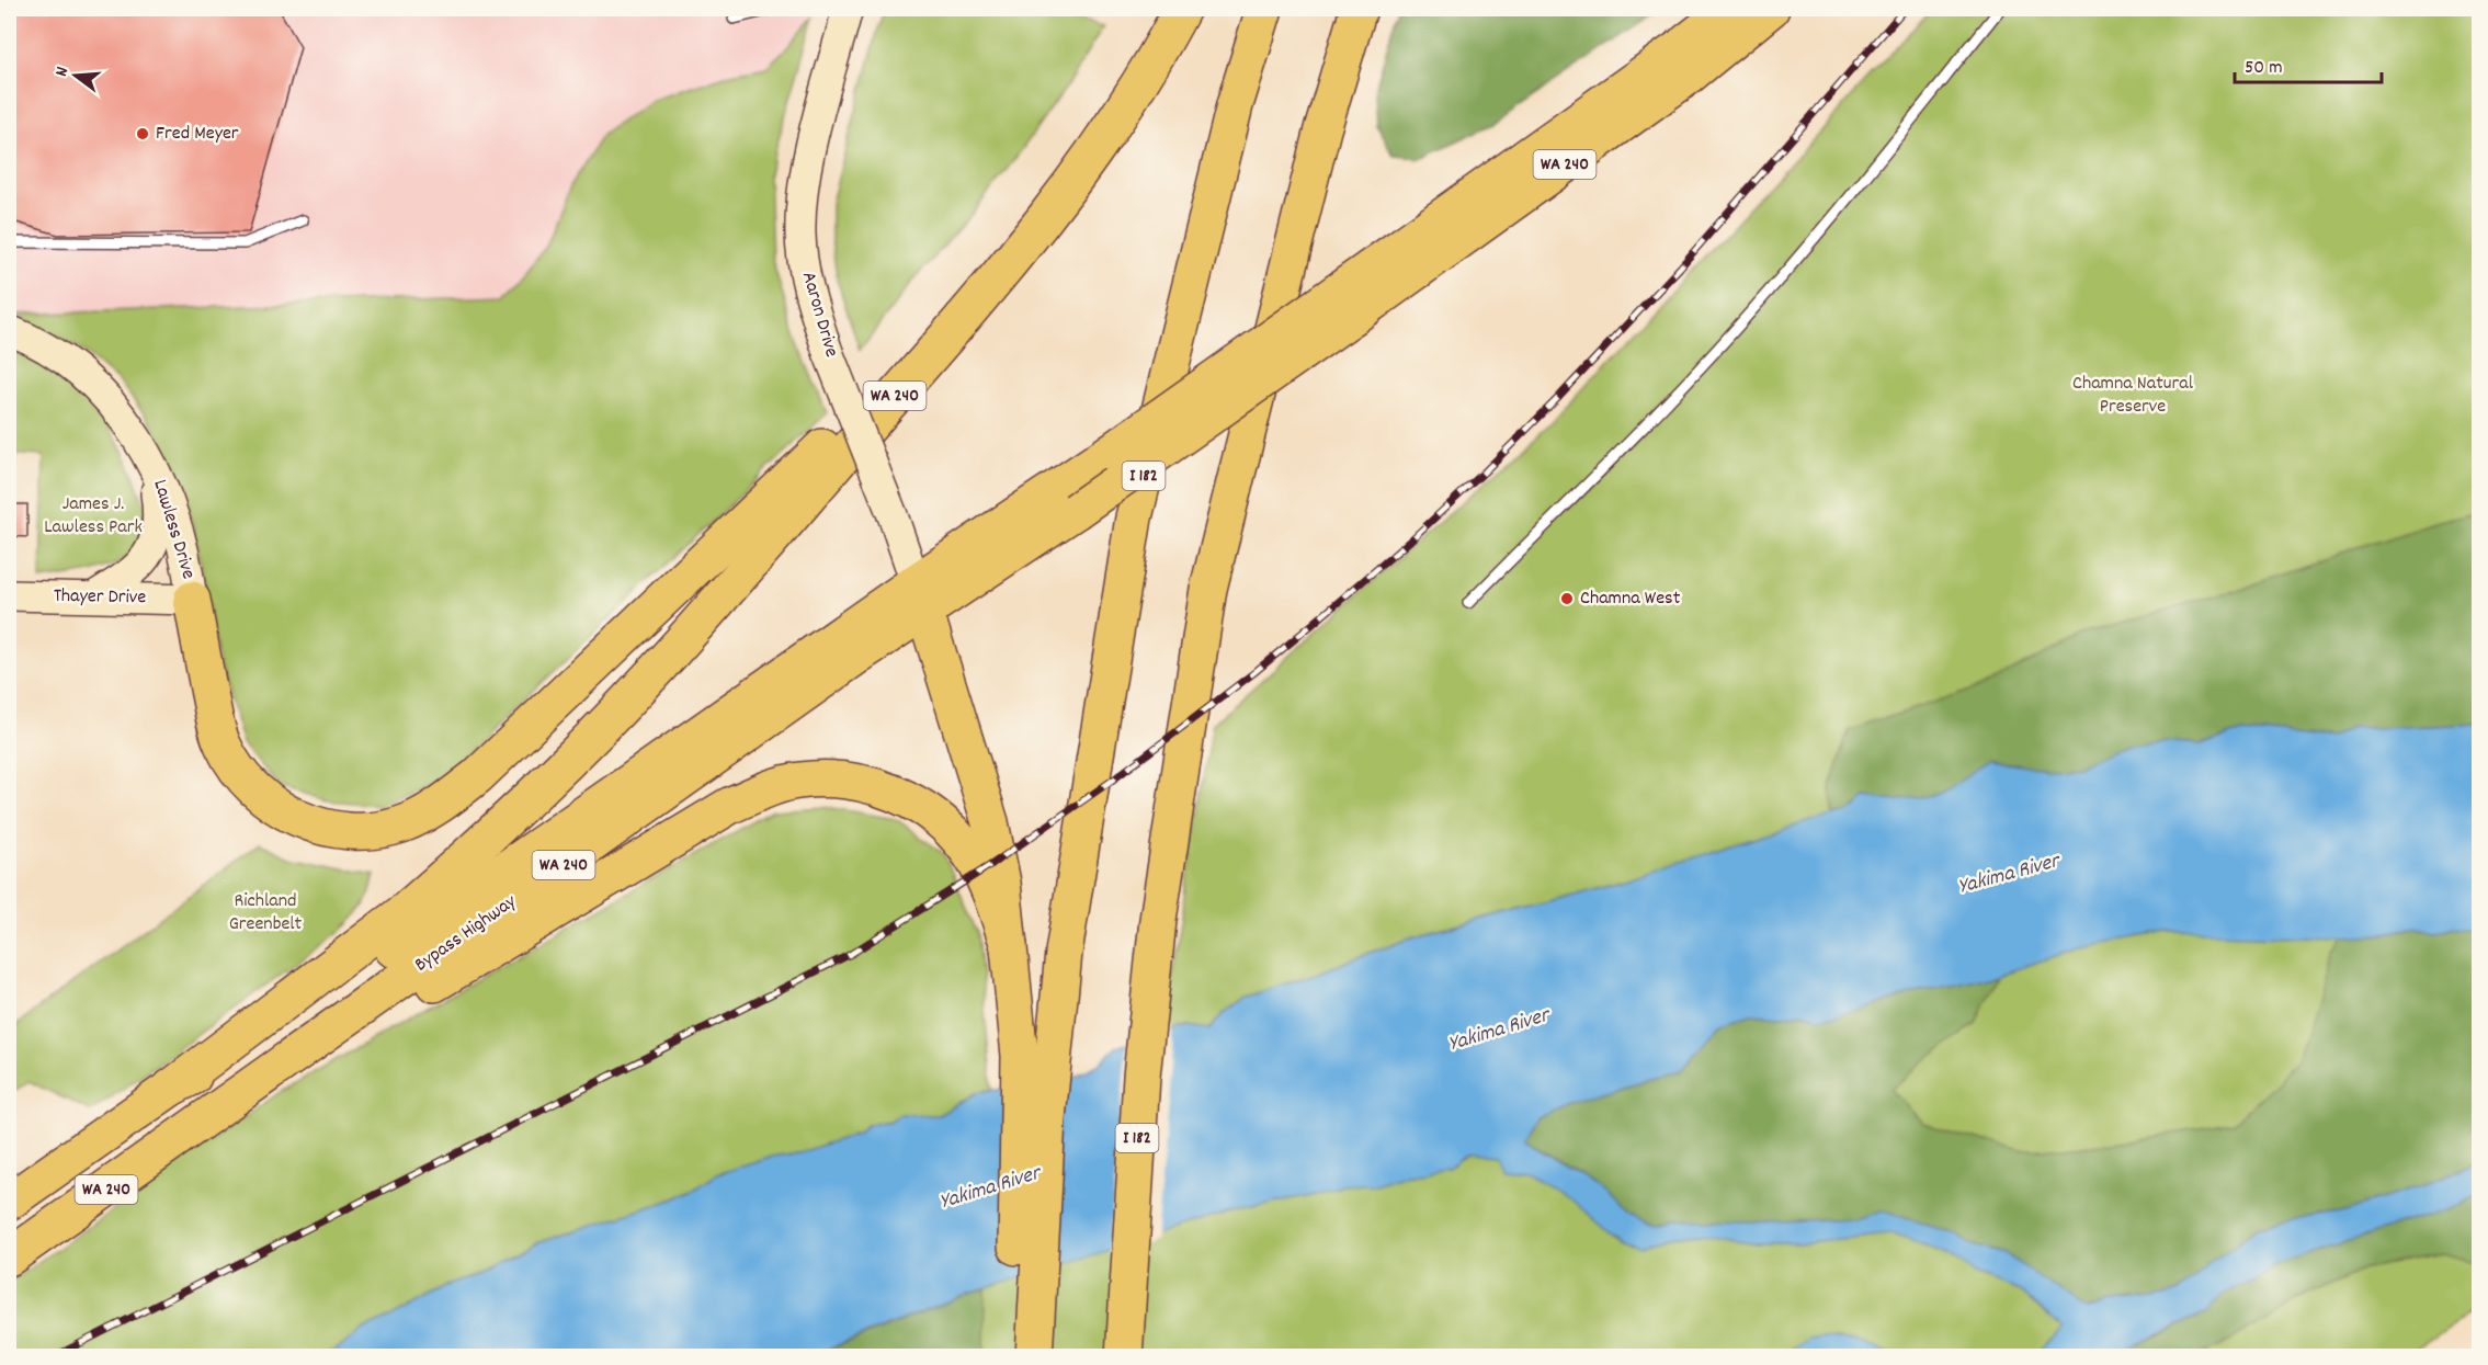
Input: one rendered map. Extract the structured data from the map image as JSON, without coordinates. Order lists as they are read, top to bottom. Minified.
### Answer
{"streets":{"highway":["WA 240","I 182","Bypass Highway"],"street":["Aaron Drive","Lawless Drive","Thayer Drive"]},"crossings":[["WA 240","Aaron Drive"],["WA 240","Bypass Highway"],["Aaron Drive","Bypass Highway"],["Lawless Drive","Thayer Drive"]],"water":["Yakima River"],"parks":["Chamna Natural Preserve","James J. Lawless Park","Richland Greenbelt"],"places":["Fred Meyer","Chamna West"],"scale_bar":"50 m","north":"left"}
